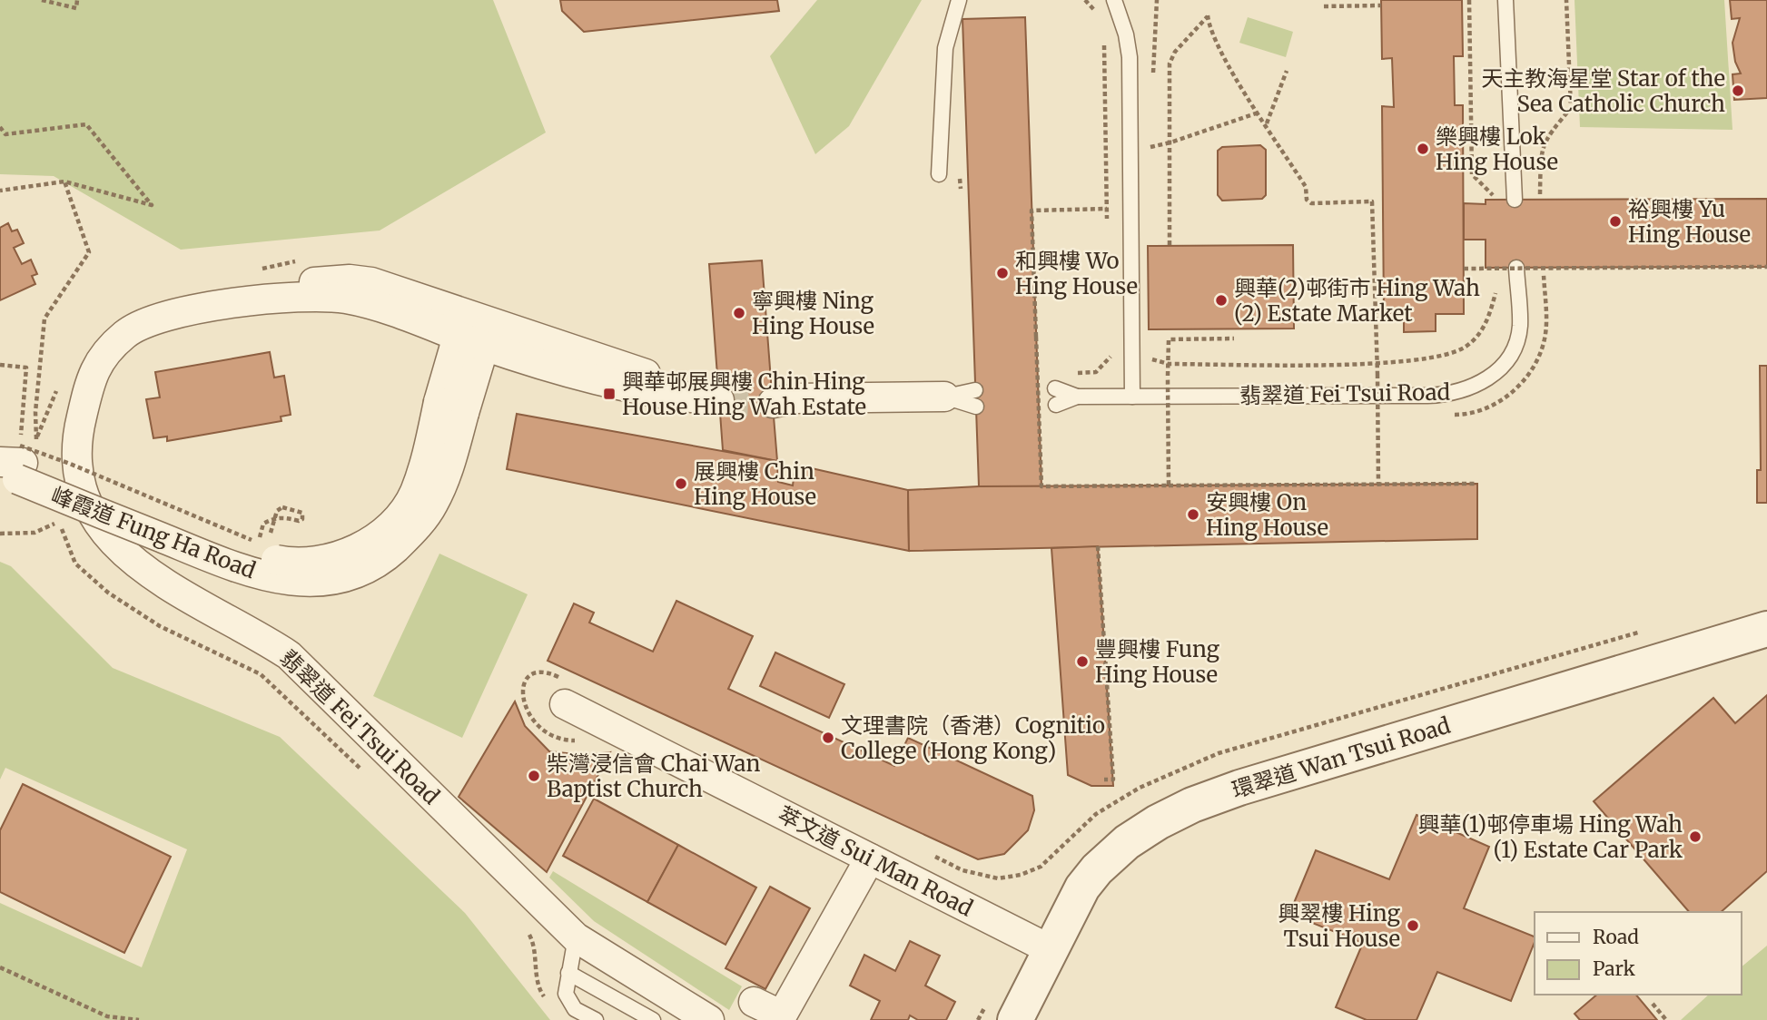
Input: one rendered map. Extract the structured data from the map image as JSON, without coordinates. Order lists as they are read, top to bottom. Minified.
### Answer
{"streets":{"street":["翡翠道 Fei Tsui Road","峰霞道 Fung Ha Road","環翠道 Wan Tsui Road","萃文道 Sui Man Road"]},"crossings":[["翡翠道 Fei Tsui Road","峰霞道 Fung Ha Road"],["環翠道 Wan Tsui Road","萃文道 Sui Man Road"]],"places":{"other":["天主教海星堂 Star of the Sea Catholic Church","樂興樓 Lok Hing House","裕興樓 Yu Hing House","和興樓 Wo Hing House","興華(2)邨街市 Hing Wah (2) Estate Market","寧興樓 Ning Hing House","展興樓 Chin Hing House","安興樓 On Hing House","豐興樓 Fung Hing House","文理書院（香港）Cognitio College (Hong Kong)","柴灣浸信會 Chai Wan Baptist Church","興華(1)邨停車場 Hing Wah (1) Estate Car Park","興翠樓 Hing Tsui House"],"transit":["興華邨展興樓 Chin Hing House Hing Wah Estate"]},"legend":["Road","Park"]}
